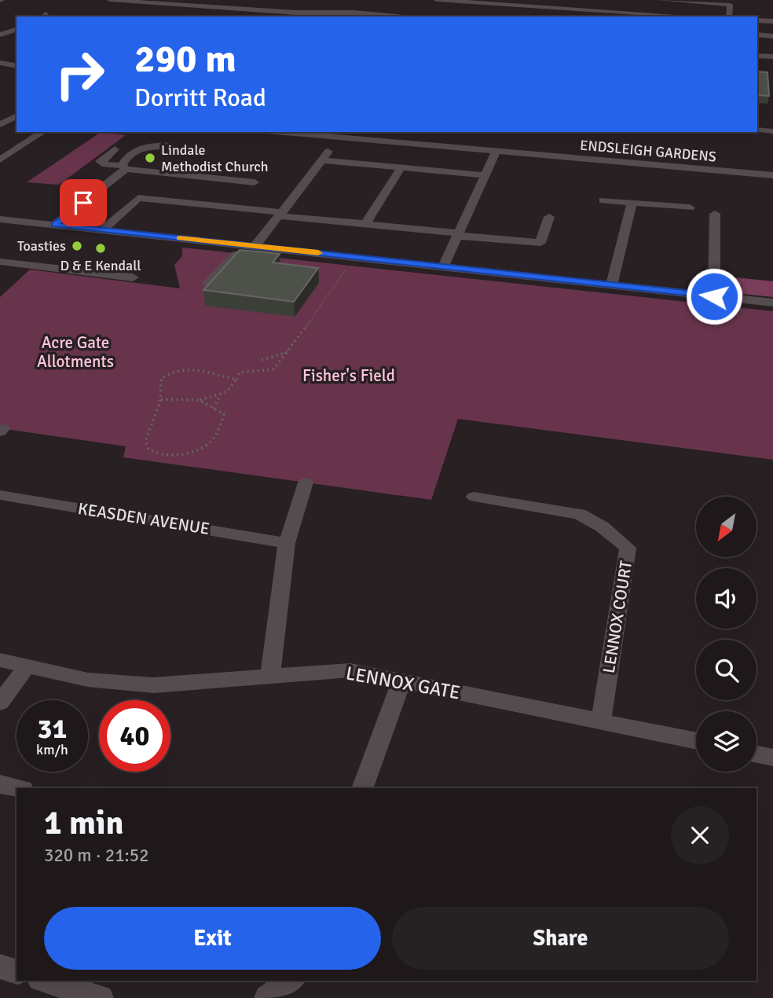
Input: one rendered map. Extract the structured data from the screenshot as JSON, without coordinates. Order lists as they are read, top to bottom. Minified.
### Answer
{"streets":{"street":["ENDSLEIGH GARDENS","KEASDEN AVENUE","LENNOX COURT","LENNOX GATE"]},"crossings":[["LENNOX COURT","LENNOX GATE"]],"parks":["Acre Gate Allotments","Fisher's Field"],"places":["Lindale Methodist Church","Toasties","D & E Kendall"],"north":"bottom left","page":{"turn":["290 m","Dorritt Road"],"speed":"31 km/h","limit":"40","heading":["1 min","320 m · 21:52"],"buttons":["Exit","Share"]}}
